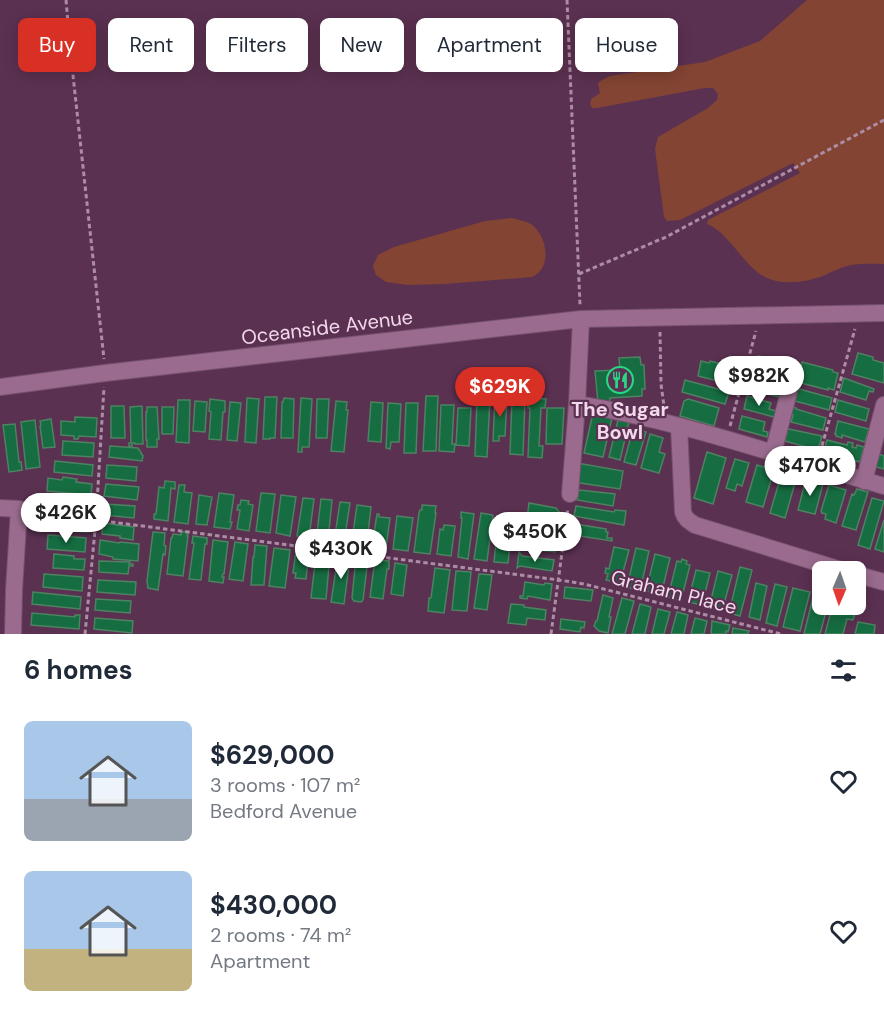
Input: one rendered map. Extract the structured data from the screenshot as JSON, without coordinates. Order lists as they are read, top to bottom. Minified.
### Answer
{"streets":{"street":["Oceanside Avenue"],"path":["Graham Place"]},"places":{"restaurant":["The Sugar Bowl"]},"north":"bottom","page":{"chip":["Buy","Rent","Filters","New","Apartment","House"],"price":["$982K","$629K","$470K","$426K","$450K","$430K"],"heading":"6 homes","list":[{"name":"$629,000","note":"3 rooms · 107 m² · Bedford Avenue"},{"name":"$430,000","note":"2 rooms · 74 m² · Apartment"}]}}
